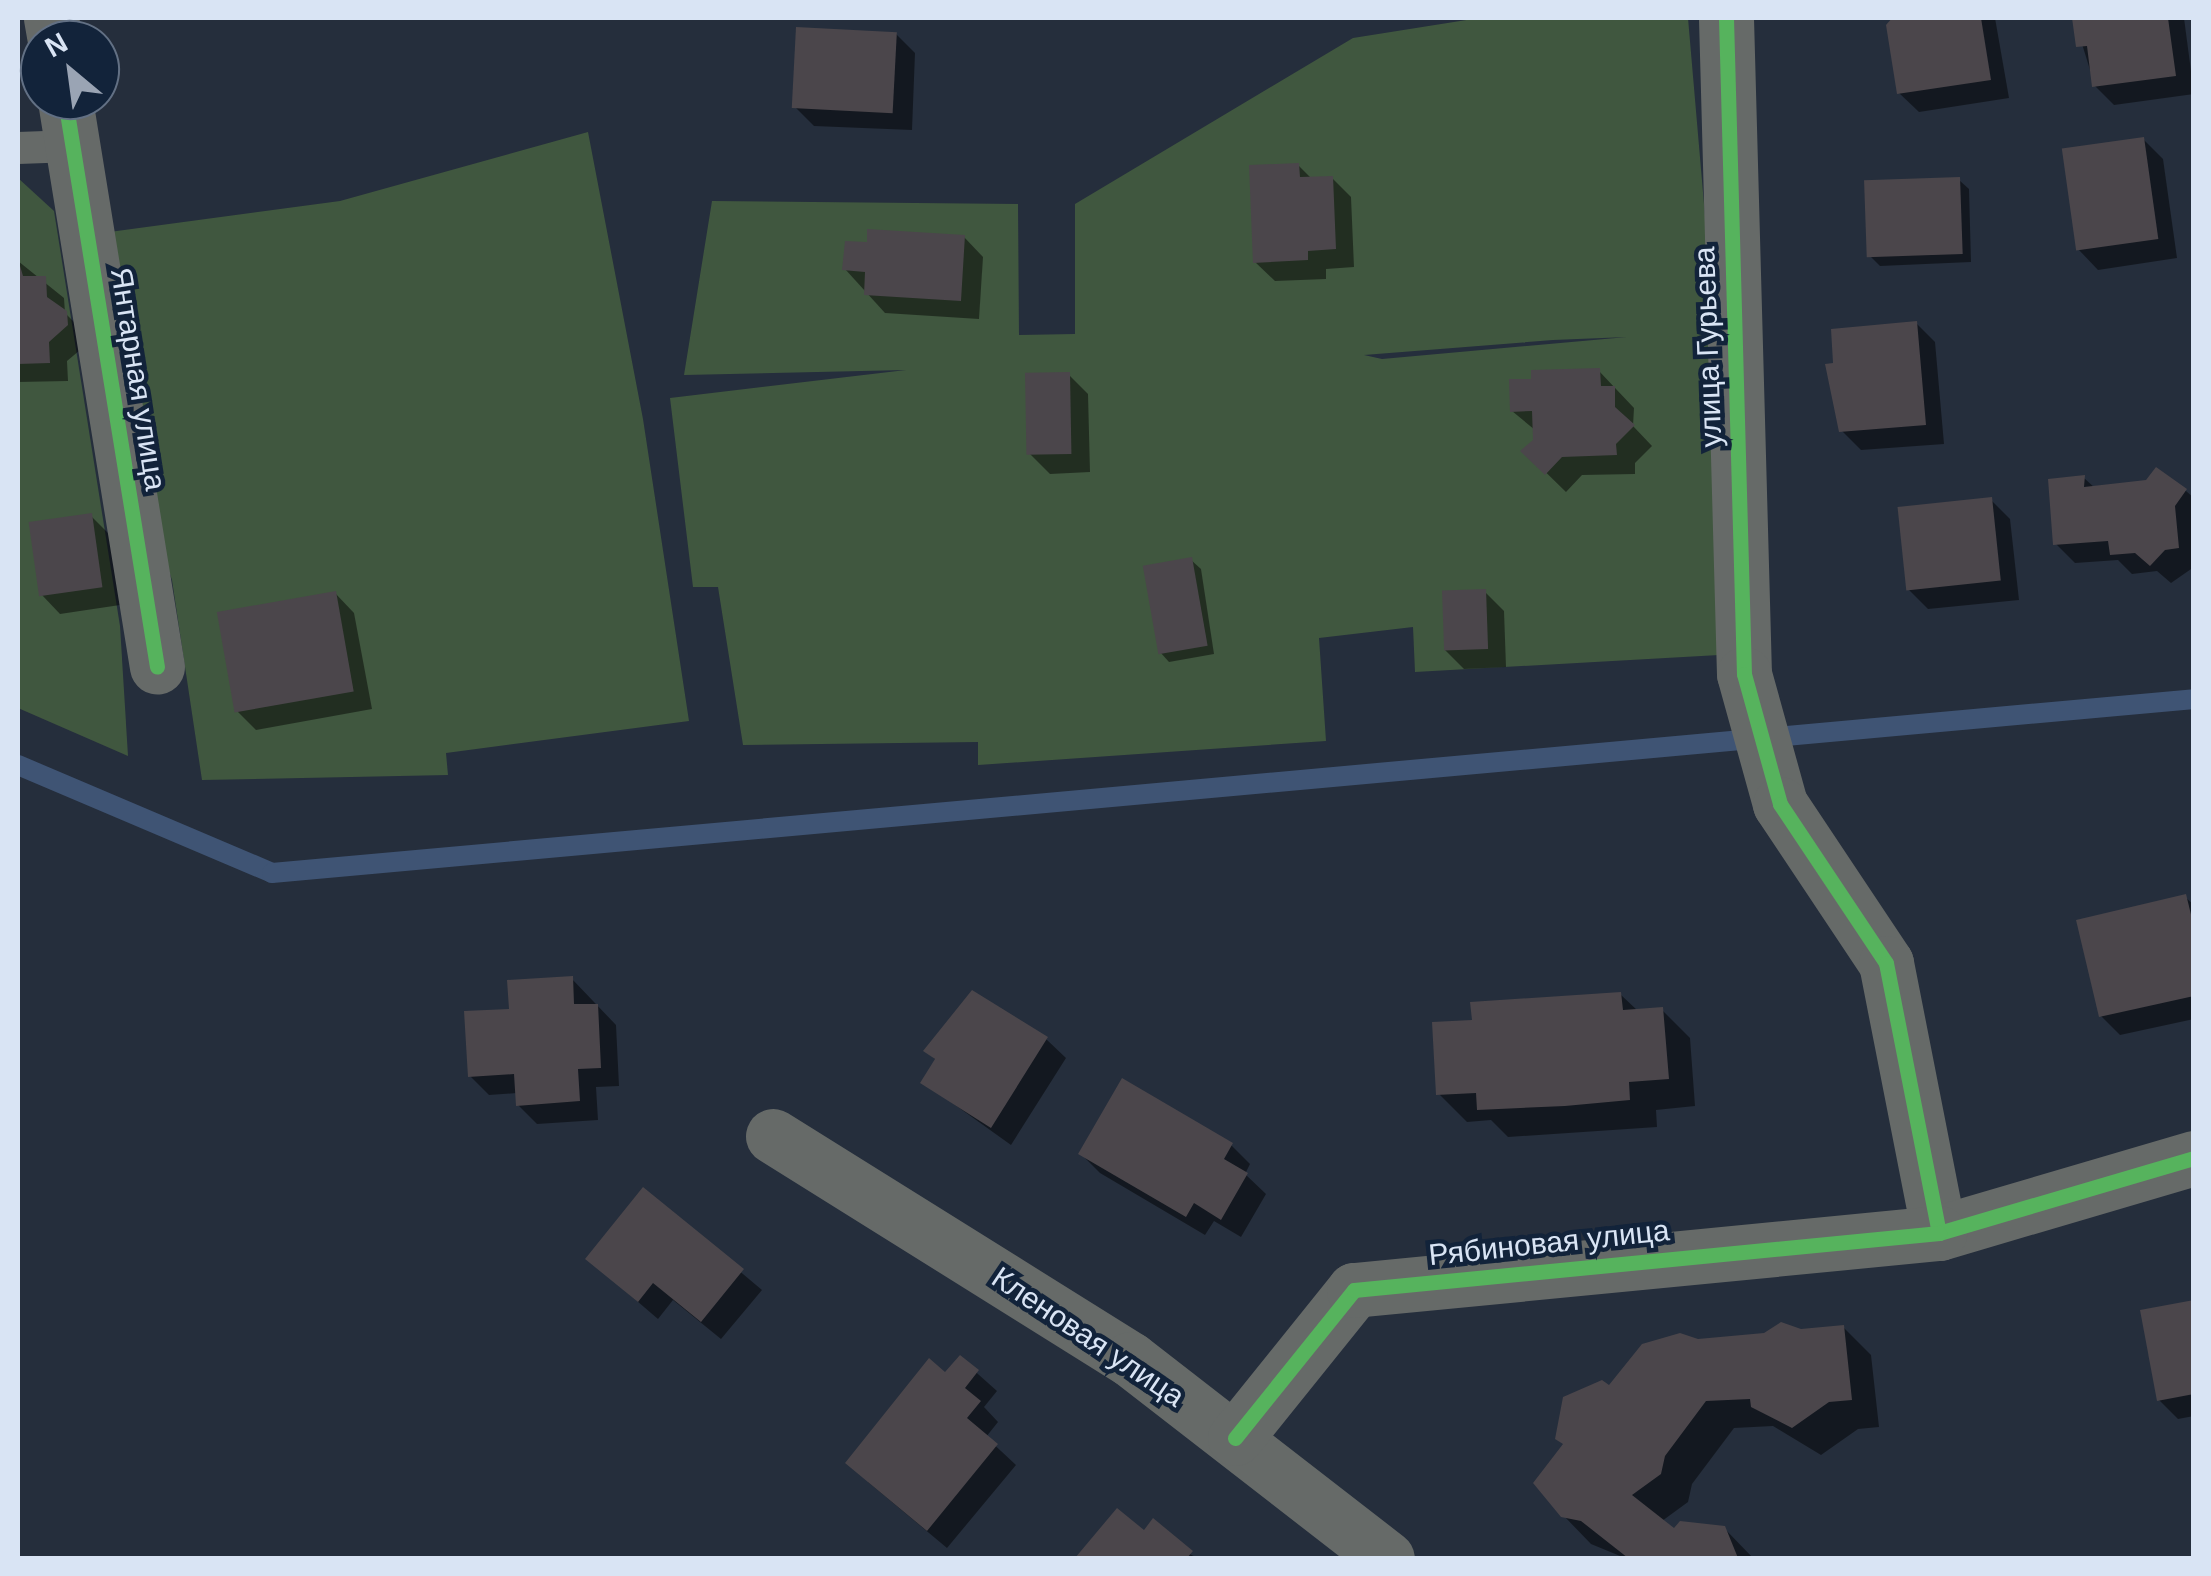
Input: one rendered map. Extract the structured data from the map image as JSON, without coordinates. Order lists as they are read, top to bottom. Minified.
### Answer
{"streets":{"street":["улица Гурьева","Янтарная улица","Рябиновая улица","Кленовая улица"]},"crossings":[["улица Гурьева","Рябиновая улица"],["Рябиновая улица","Кленовая улица"]],"north":"top left"}
